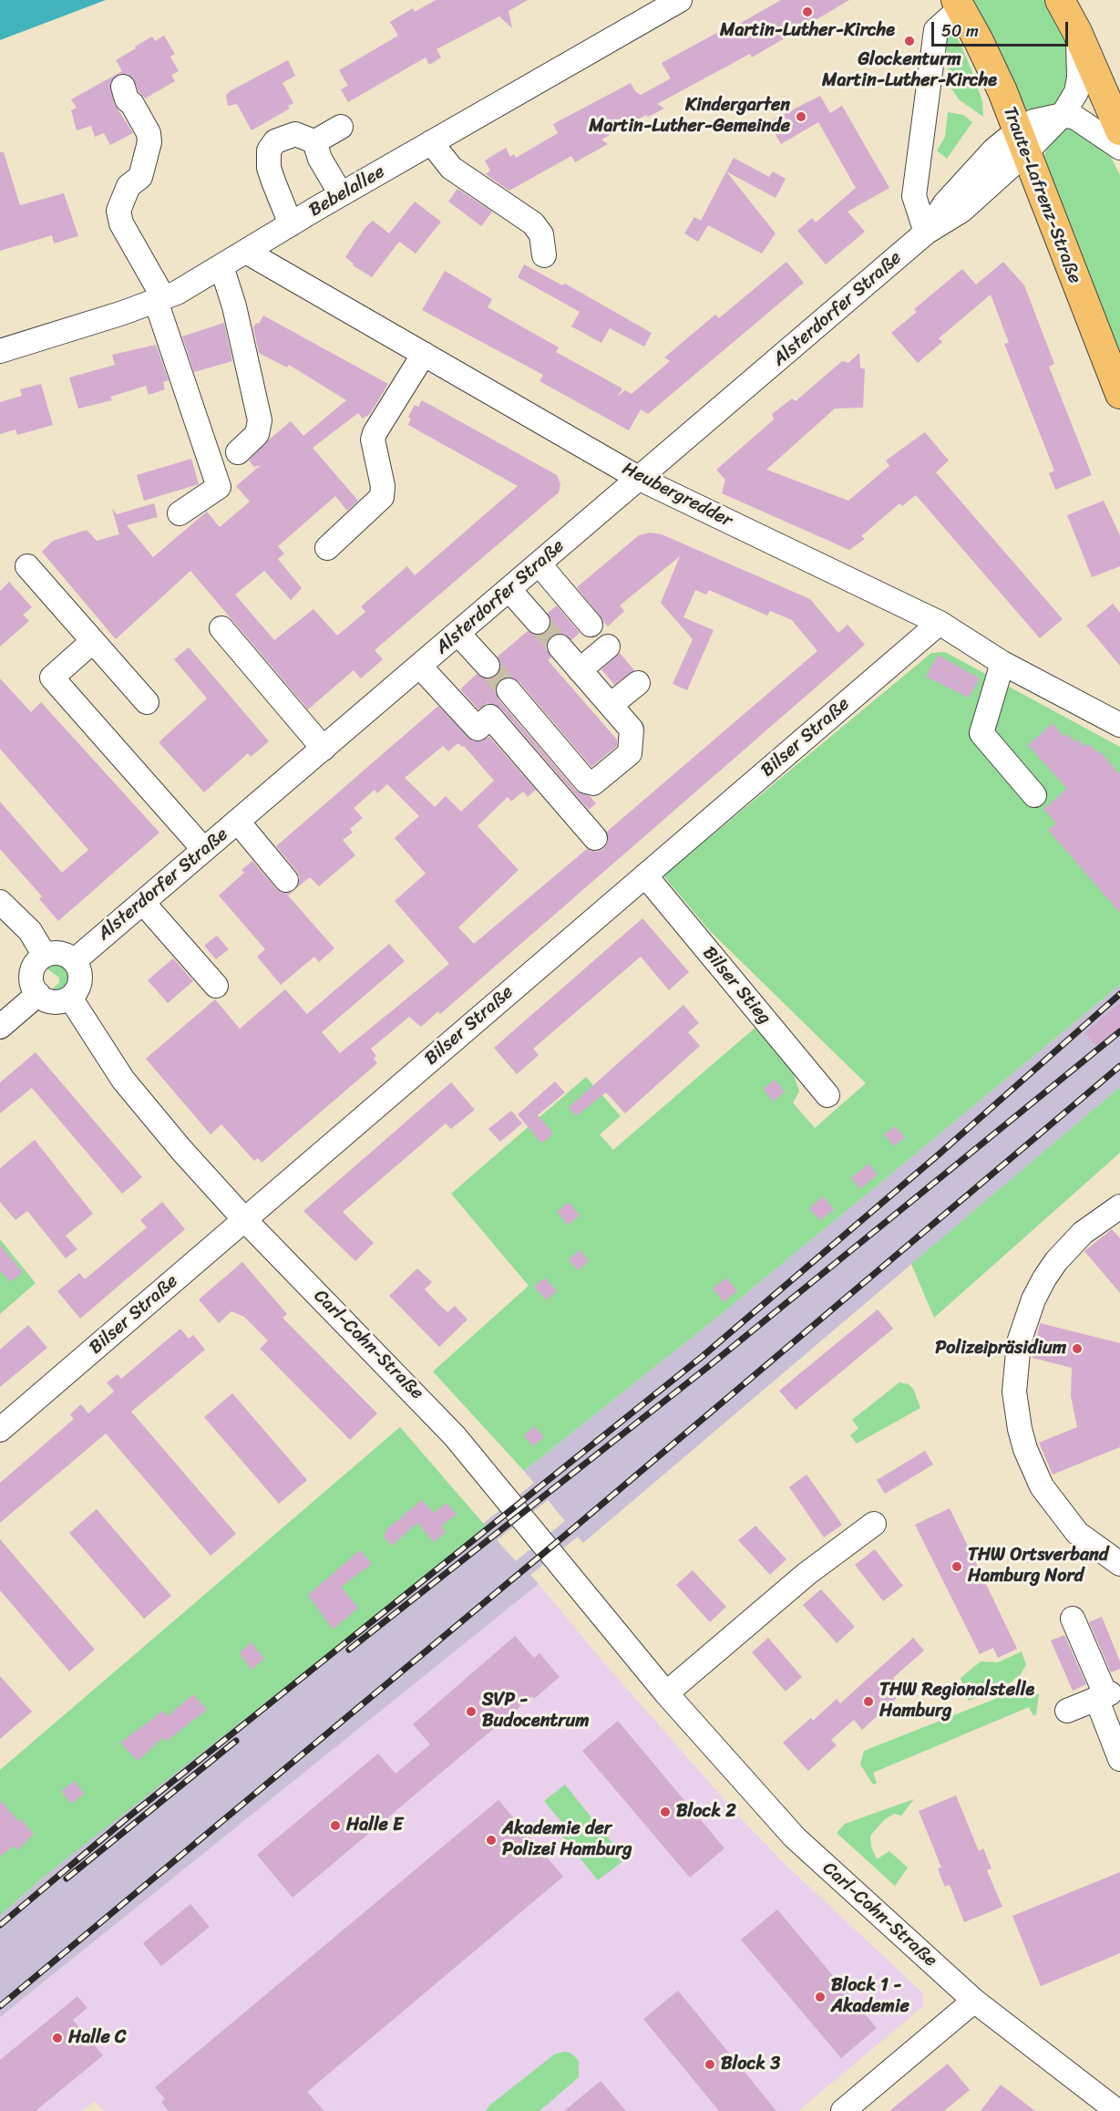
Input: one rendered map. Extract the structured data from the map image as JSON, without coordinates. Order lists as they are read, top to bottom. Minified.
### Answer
{"streets":{"main road":["Traute-Lafrenz-Straße"],"street":["Bebelallee","Alsterdorfer Straße","Heubergredder","Bilser Straße","Bilser Stieg","Carl-Cohn-Straße"]},"crossings":[["Bebelallee","Heubergredder"],["Traute-Lafrenz-Straße","Alsterdorfer Straße"],["Alsterdorfer Straße","Heubergredder"],["Alsterdorfer Straße","Carl-Cohn-Straße"],["Heubergredder","Bilser Straße"],["Bilser Straße","Bilser Stieg"],["Bilser Straße","Carl-Cohn-Straße"]],"places":["Martin-Luther-Kirche","Glockenturm Martin-Luther-Kirche","Kindergarten Martin-Luther-Gemeinde","Polizeipräsidium","THW Ortsverband Hamburg Nord","THW Regionalstelle Hamburg","SVP - Budocentrum","Block 2","Halle E","Akademie der Polizei Hamburg","Block 1 - Akademie","Halle C","Block 3"],"scale_bar":"50 m"}
